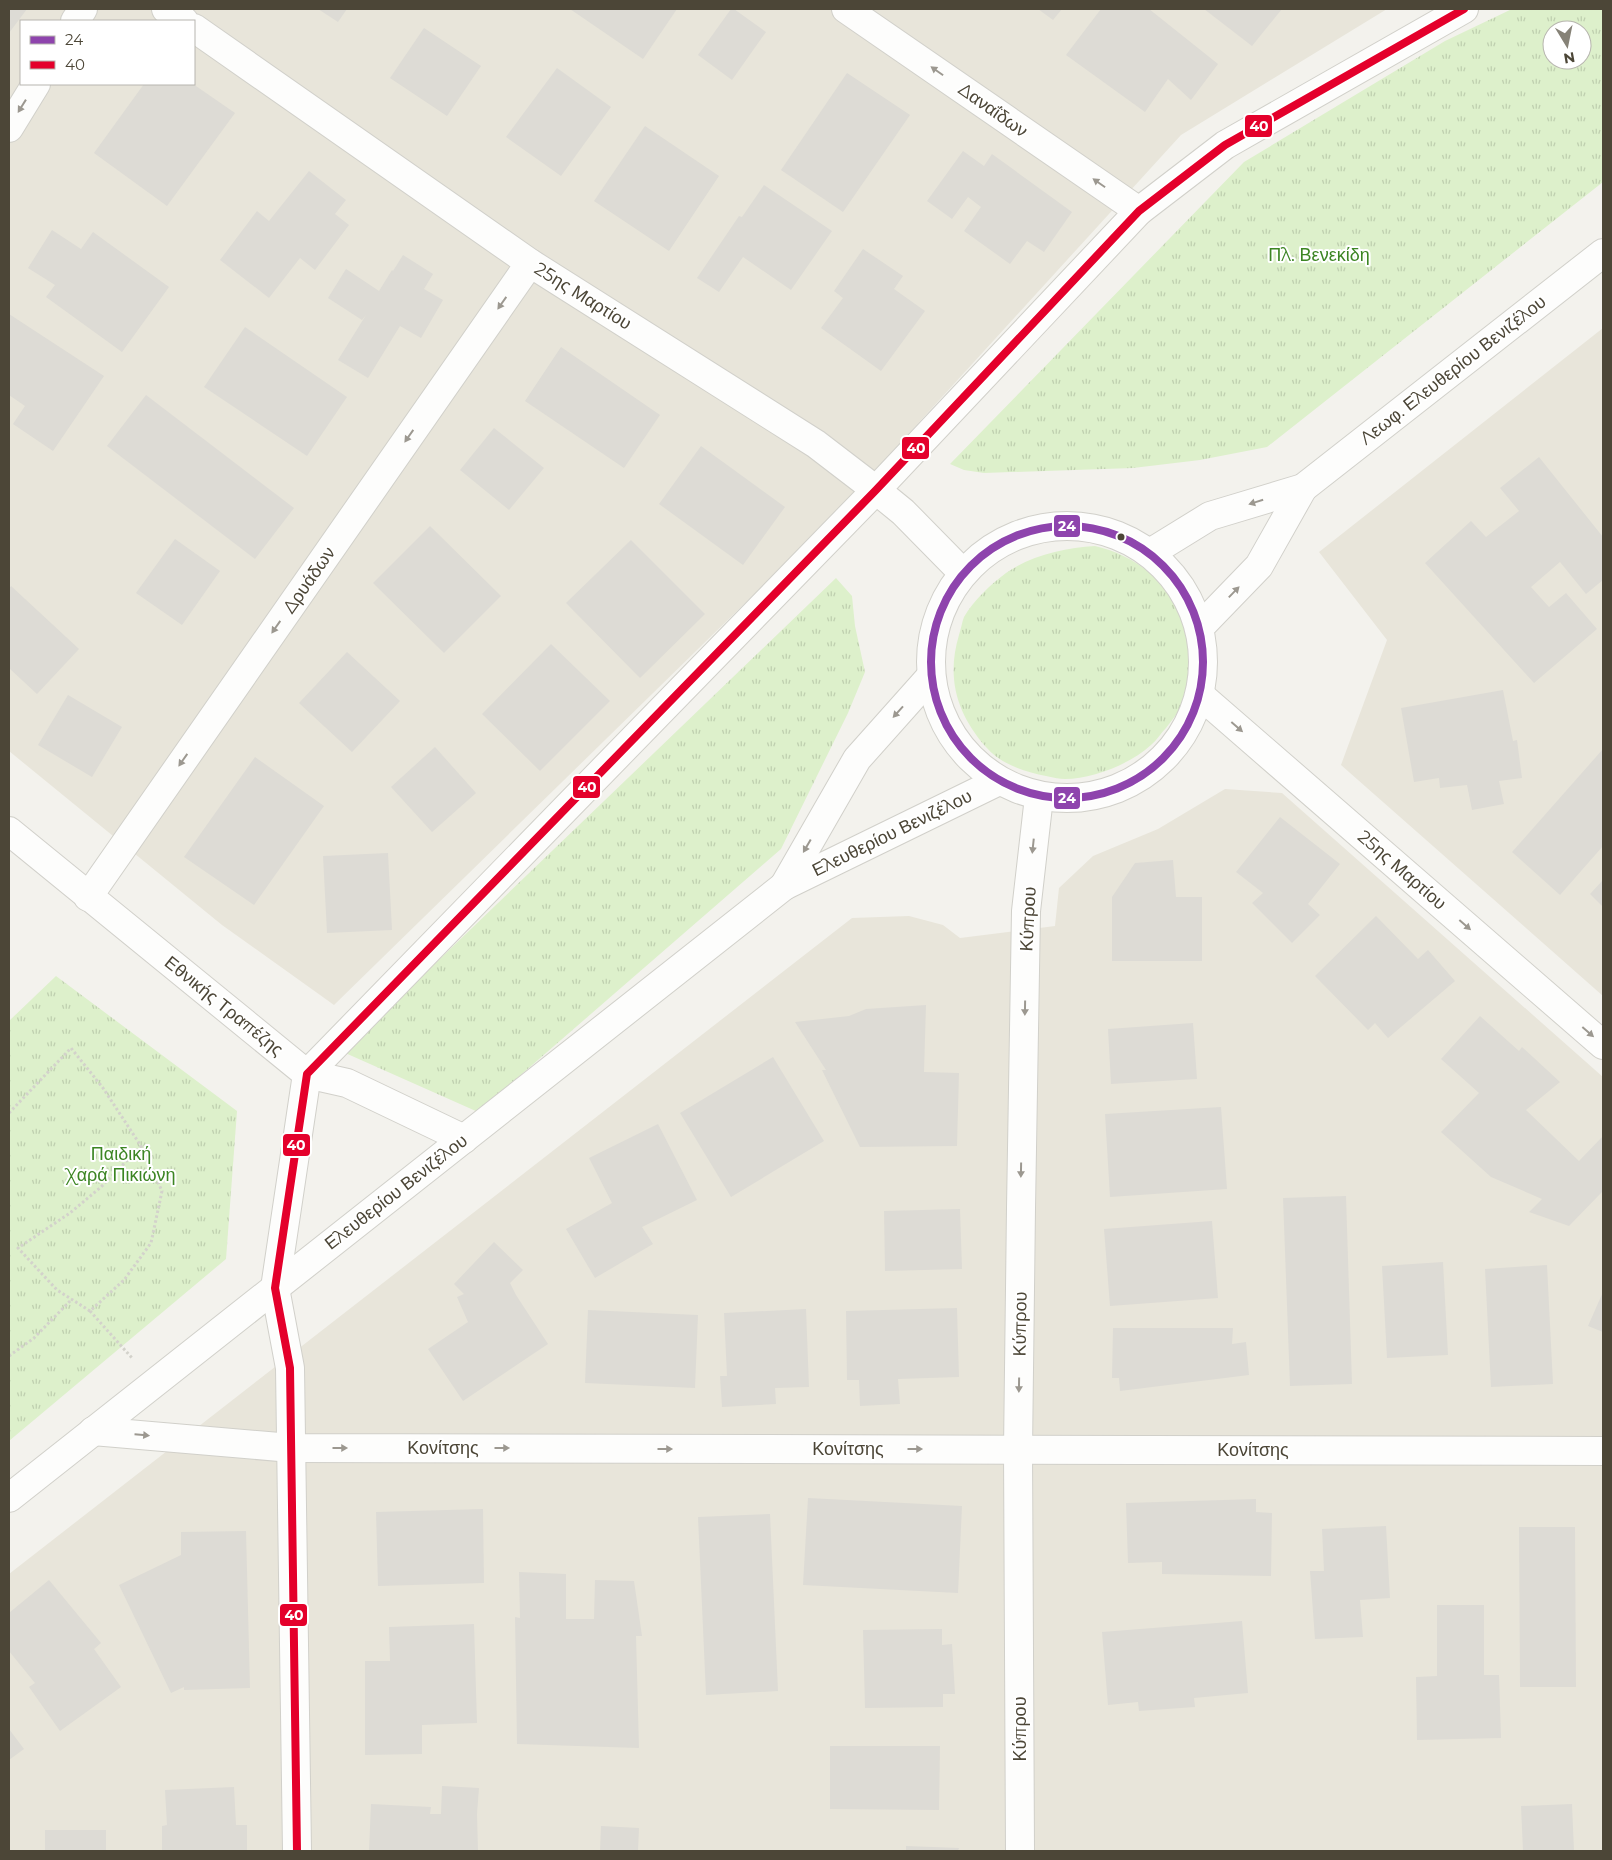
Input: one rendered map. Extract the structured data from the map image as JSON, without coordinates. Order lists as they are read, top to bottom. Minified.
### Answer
{"streets":{"street":["Δαναΐδων","25ης Μαρτίου","Λεωφ. Ελευθερίου Βενιζέλου","Δρυάδων","Ελευθερίου Βενιζέλου","Κύπρου","Εθνικής Τραπέζης","Κονίτσης"]},"crossings":[["25ης Μαρτίου","Δρυάδων"],["Δρυάδων","Εθνικής Τραπέζης"],["Ελευθερίου Βενιζέλου","Εθνικής Τραπέζης"],["Ελευθερίου Βενιζέλου","Κονίτσης"],["Κύπρου","Κονίτσης"]],"one_way":["Δαναΐδων","25ης Μαρτίου","Δρυάδων","Κύπρου","Κονίτσης"],"parks":["Πλ. Βενεκίδη","Παιδική Χαρά Πικιώνη"],"lines":["transit line 40","transit line 24"],"legend":["24","40"],"north":"bottom"}
